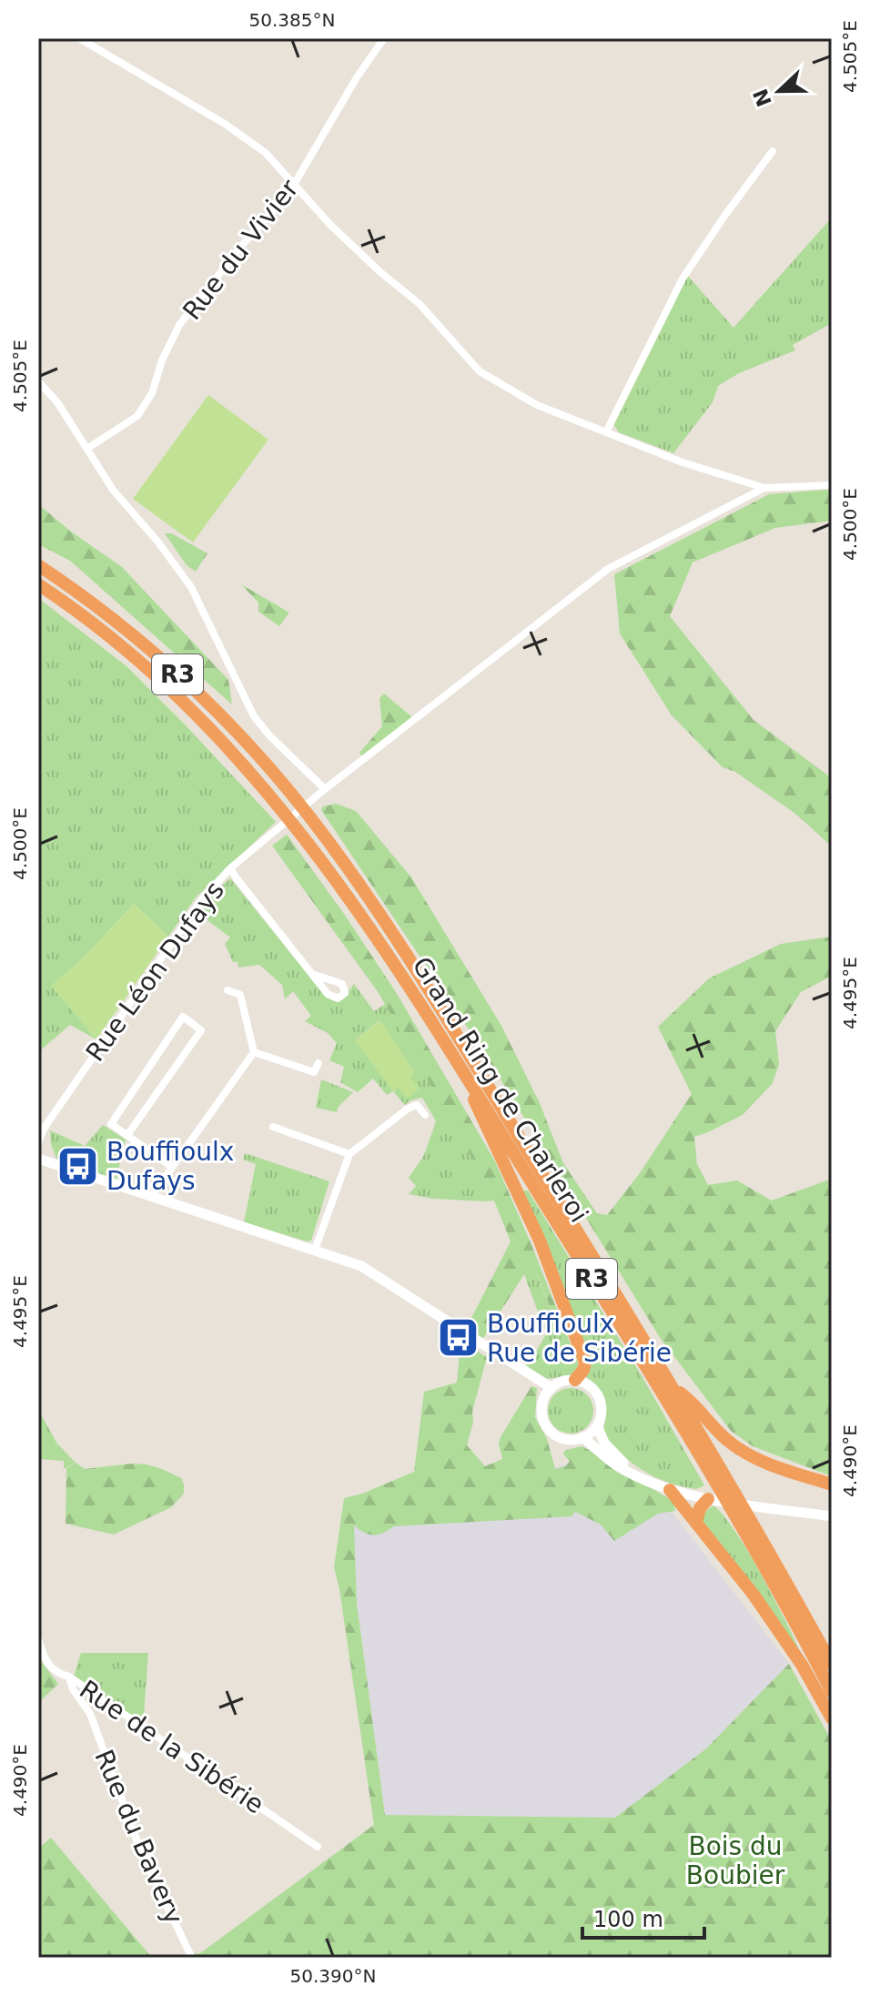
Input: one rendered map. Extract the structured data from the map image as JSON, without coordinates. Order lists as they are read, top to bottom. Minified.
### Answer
{"streets":{"highway":["R3","Grand Ring de Charleroi"],"street":["Rue du Vivier","Rue Léon Dufays","Rue de la Sibérie","Rue du Bavery"]},"crossings":[["Rue de la Sibérie","Rue du Bavery"]],"parks":["Bois du Boubier"],"places":{"bus stop":["Bouffioulx Dufays","Bouffioulx Rue de Sibérie"]},"scale_bar":"100 m","north":"left","coordinates":["50.385°N","4.505°E","4.500°E","4.495°E","4.490°E","50.390°N"]}
